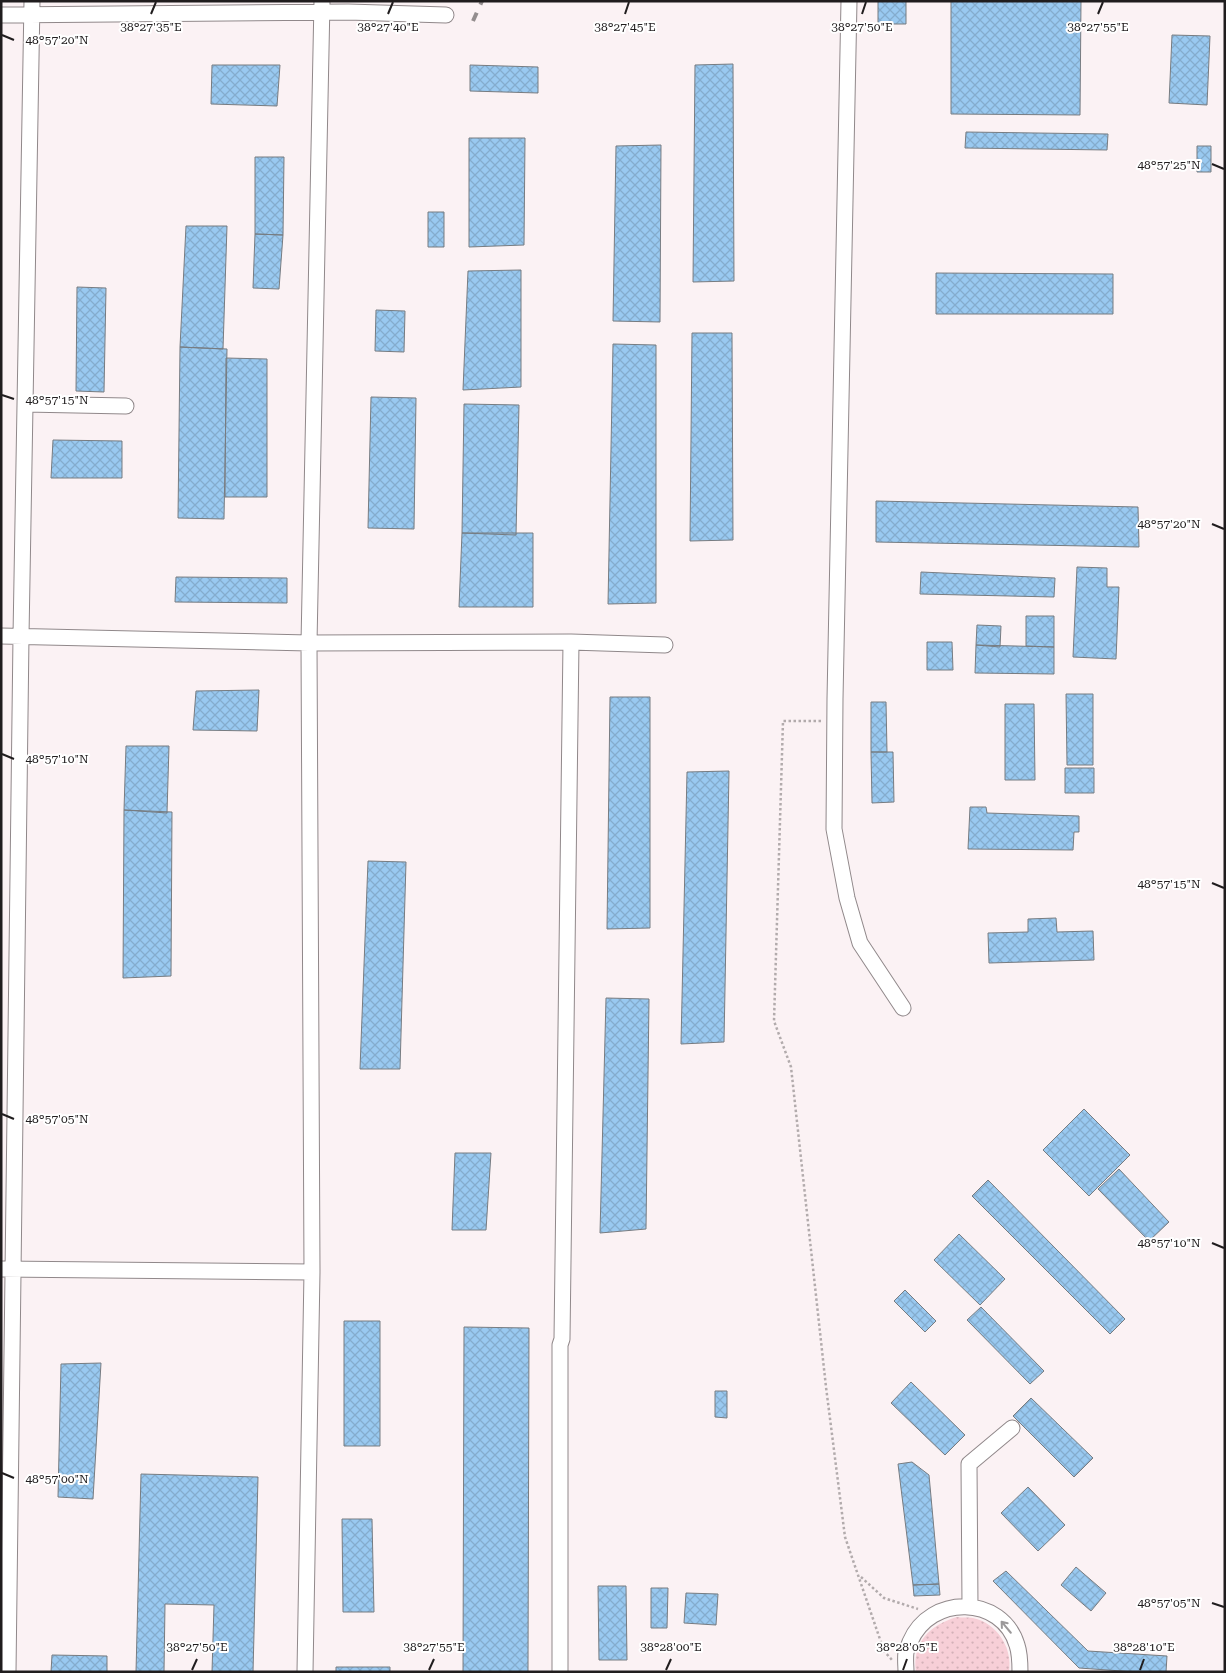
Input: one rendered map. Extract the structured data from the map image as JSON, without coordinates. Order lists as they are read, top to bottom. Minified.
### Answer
{"coordinates":["38°27'40\"E","38°27'35\"E","38°27'45\"E","38°27'50\"E","38°27'55\"E","48°57'20\"N","48°57'25\"N","48°57'15\"N","48°57'10\"N","48°57'05\"N","48°57'00\"N","38°28'00\"E","38°28'05\"E","38°28'10\"E"]}
